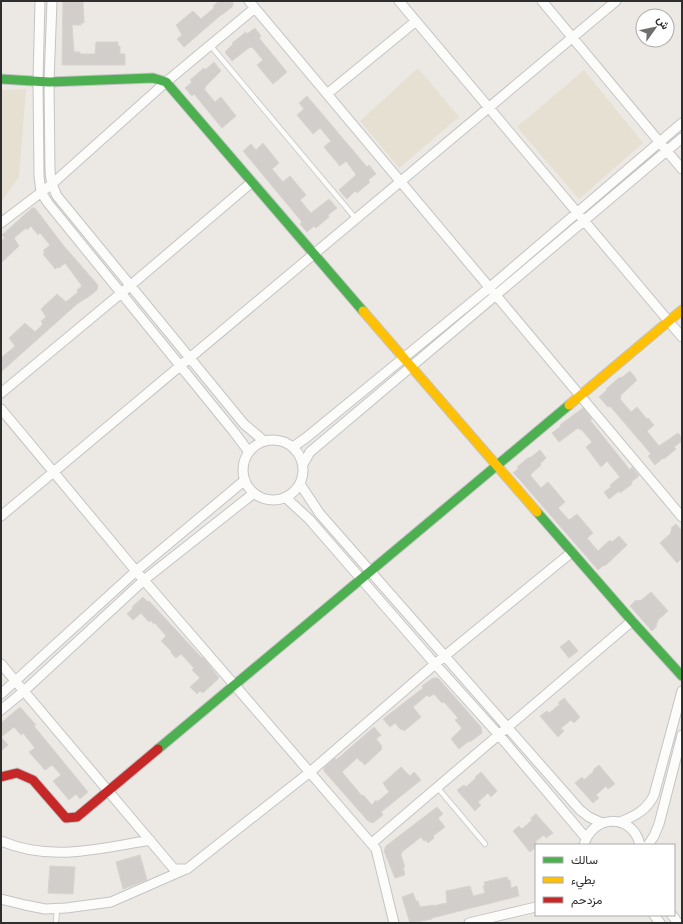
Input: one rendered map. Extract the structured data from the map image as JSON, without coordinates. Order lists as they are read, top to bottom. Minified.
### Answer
{"legend":["سالك","بطيء","مزدحم"],"north":"top right"}
